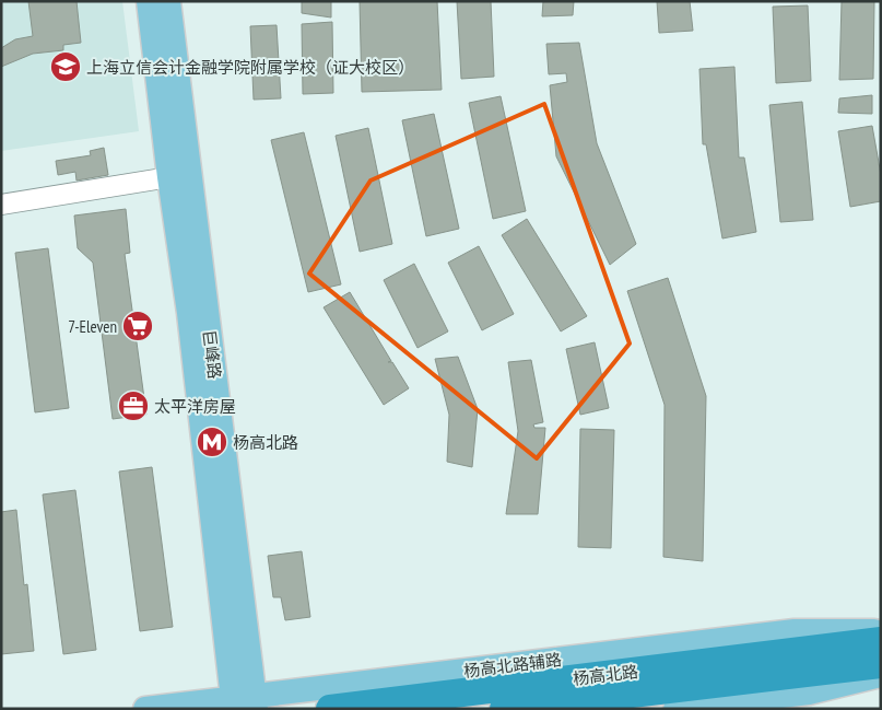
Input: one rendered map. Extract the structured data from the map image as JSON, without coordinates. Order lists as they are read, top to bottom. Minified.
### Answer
{"streets":{"highway":["杨高北路"],"main road":["巨峰路","杨高北路辅路"]},"crossings":[["巨峰路","杨高北路辅路"]],"places":{"school or university":["上海立信会计金融学院附属学校（证大校区）"],"supermarket":["7-Eleven"],"office":["太平洋房屋"],"metro station":["杨高北路"]}}
